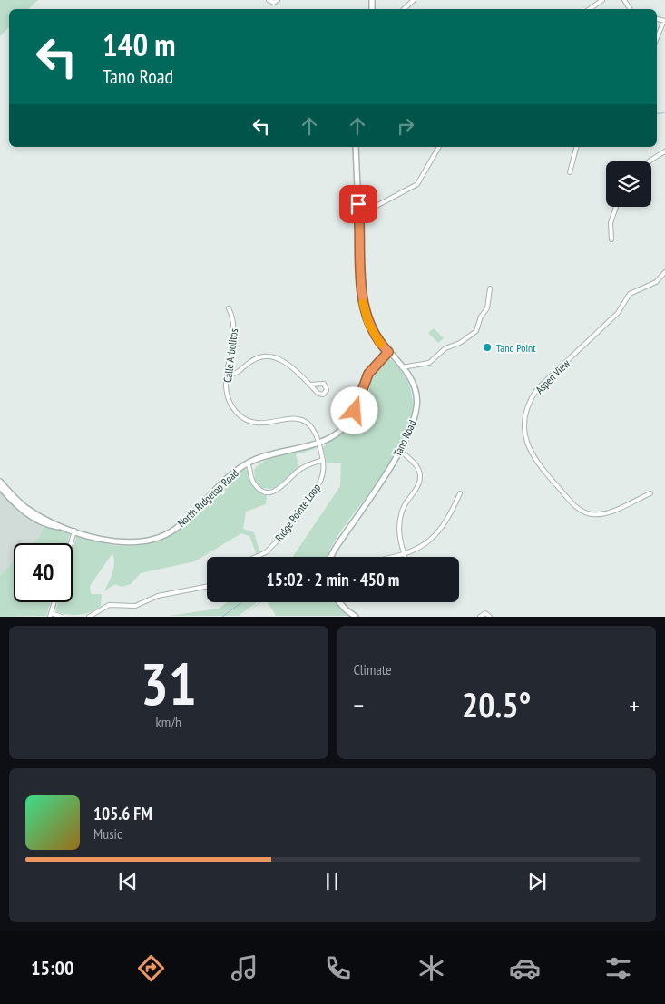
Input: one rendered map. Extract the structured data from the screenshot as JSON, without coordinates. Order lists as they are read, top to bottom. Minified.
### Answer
{"streets":{"street":["Calle Arbolitos","Aspen View","Tano Road","North Ridgetop Road","Ridge Pointe Loop"]},"crossings":[["Calle Arbolitos","North Ridgetop Road"],["Calle Arbolitos","Ridge Pointe Loop"],["Tano Road","North Ridgetop Road"],["North Ridgetop Road","Ridge Pointe Loop"]],"places":["Tano Point"],"page":{"turn":["140 m","Tano Road"],"limit":"40","trip":"15:02 · 2 min · 450 m","tile":[["31","km/h"],"Climate"],"heat":["−","20.5°","+"],"song":["105.6 FM","Music"],"tabs":"15:00"}}
